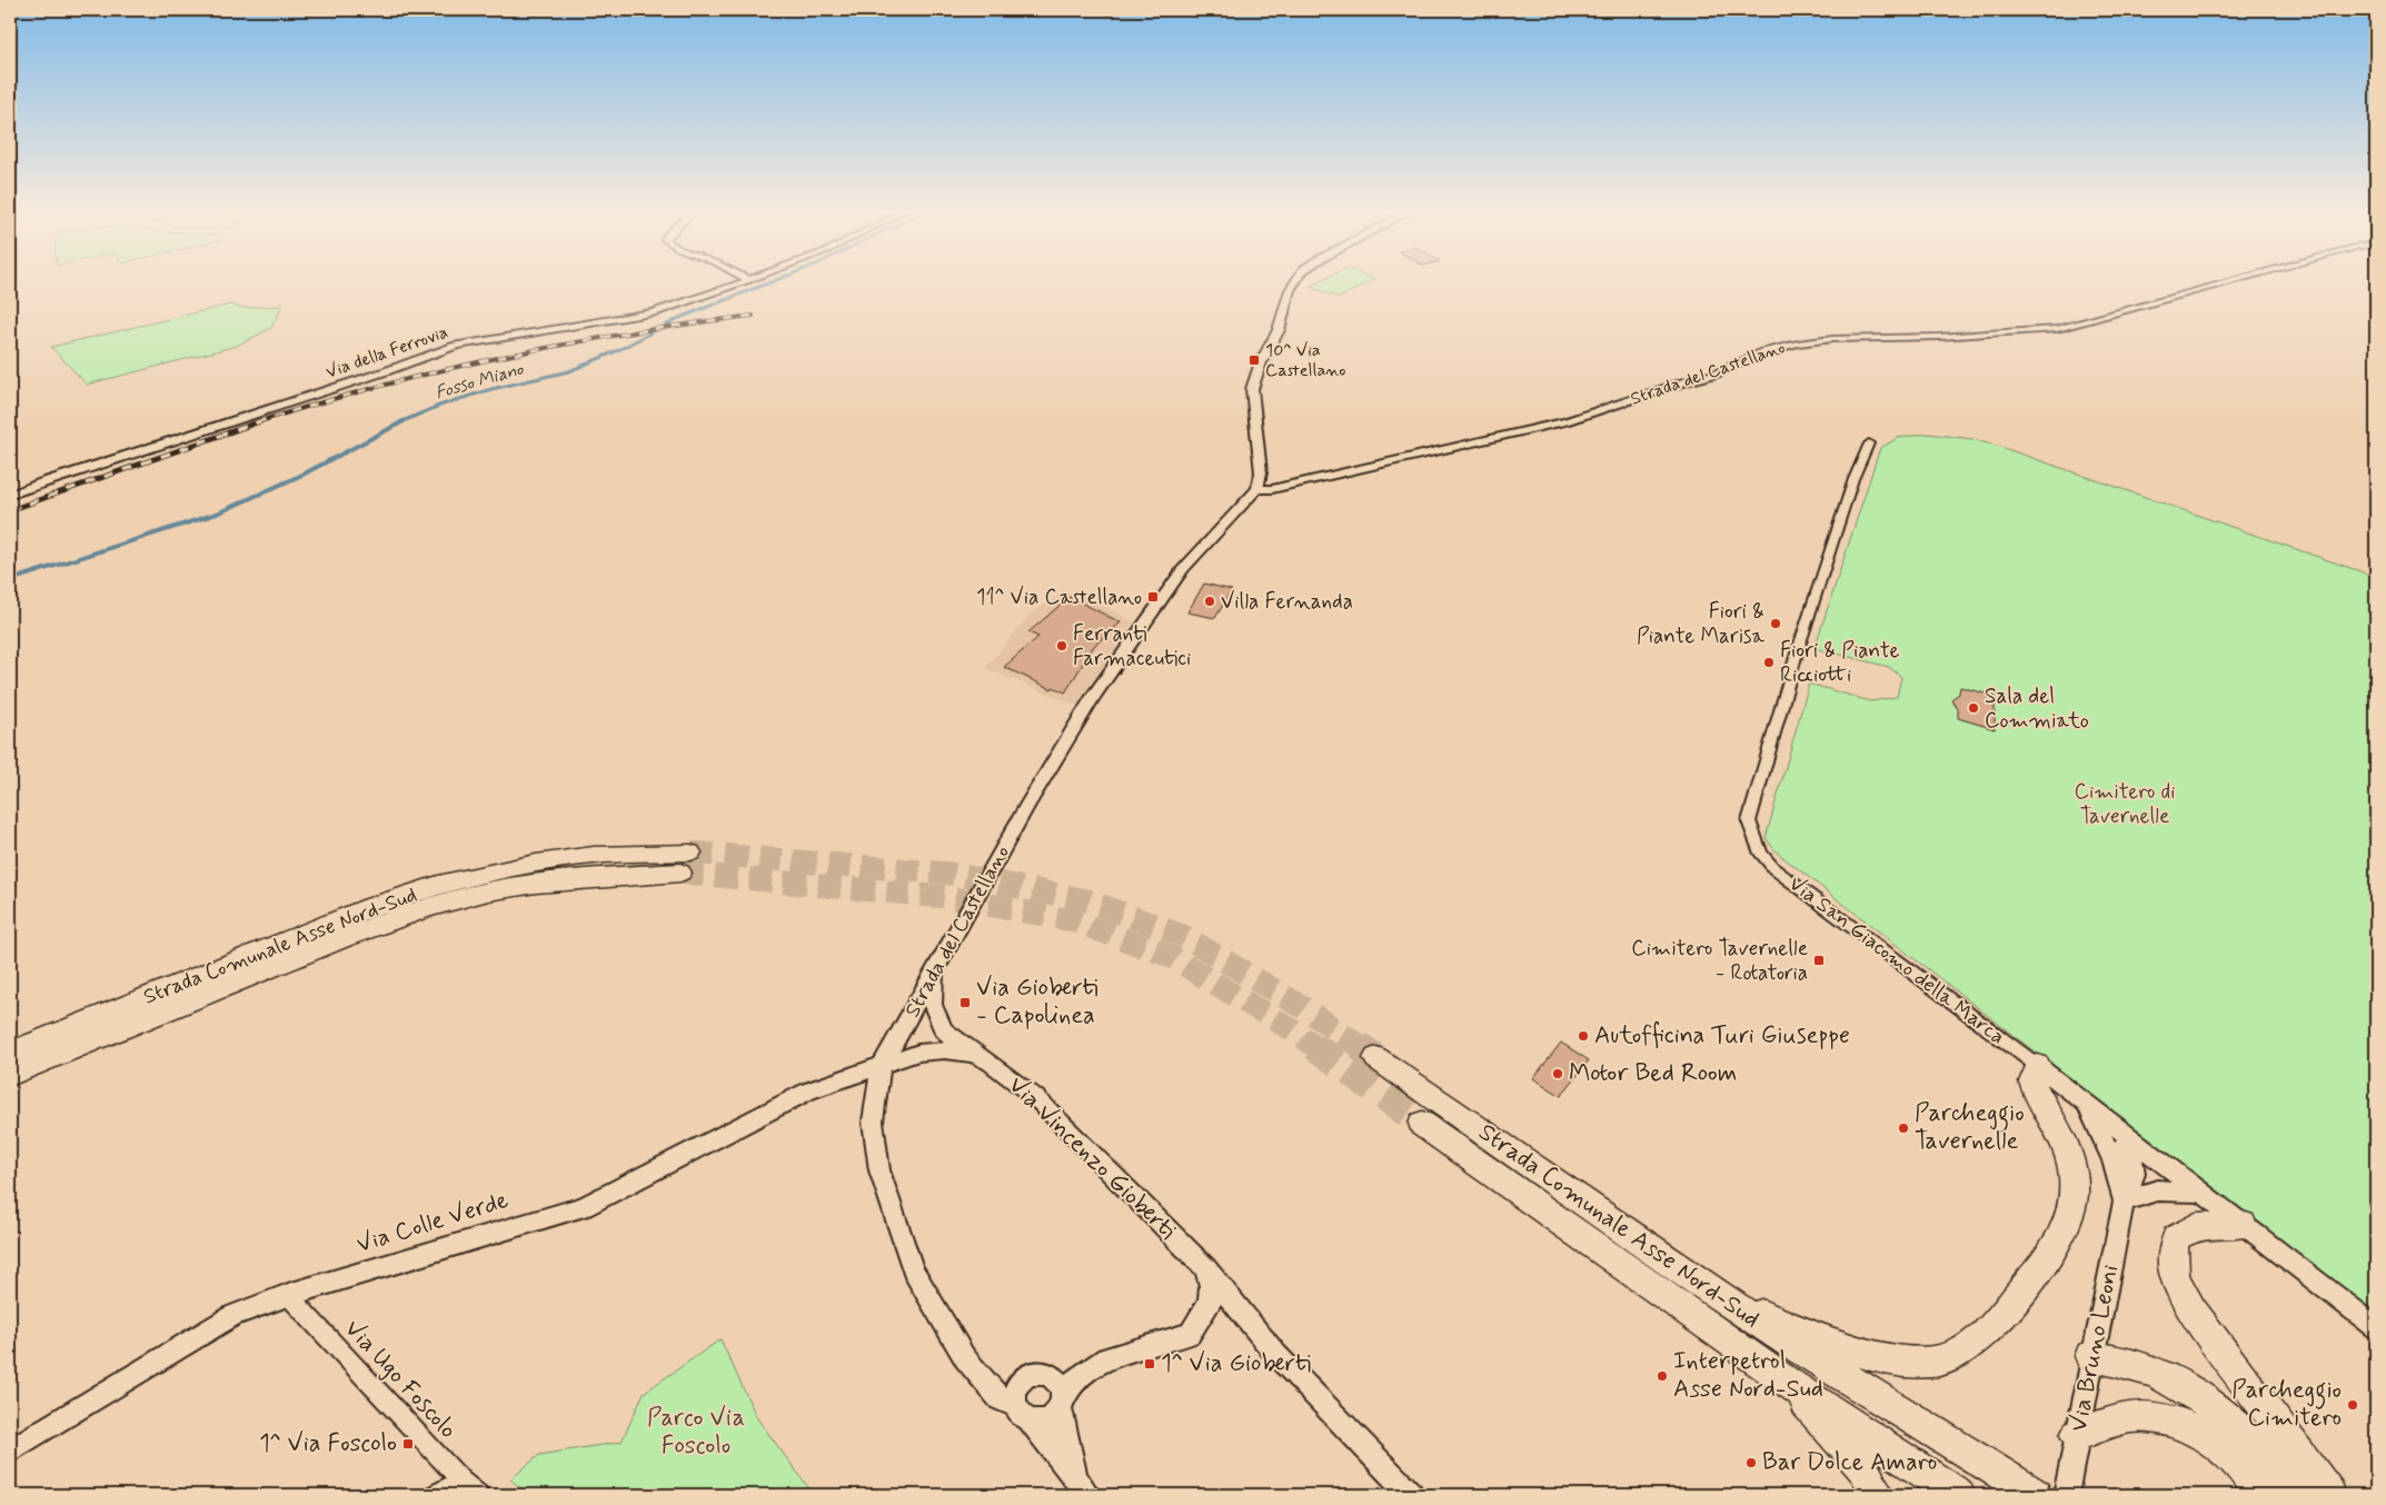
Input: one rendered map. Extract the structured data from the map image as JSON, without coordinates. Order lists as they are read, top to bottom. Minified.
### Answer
{"streets":{"highway":["Strada Comunale Asse Nord-Sud"],"street":["Via della Ferrovia","Strada del Castellano","Via San Giacomo della Marca","Via Vincenzo Gioberti","Via Colle Verde","Via Bruno Leoni","Via Ugo Foscolo"]},"crossings":[["Strada del Castellano","Via Vincenzo Gioberti"],["Strada del Castellano","Via Colle Verde"],["Via San Giacomo della Marca","Via Bruno Leoni"],["Via Vincenzo Gioberti","Via Colle Verde"],["Via Colle Verde","Via Ugo Foscolo"]],"water":["Fosso Miano"],"parks":["Cimitero di Tavernelle","Parco Via Foscolo"],"places":{"transit":["10^ Via Castellano","11^ Via Castellano","Cimitero Tavernelle - Rotatoria","Via Gioberti - Capolinea","1^ Via Gioberti","1^ Via Foscolo"],"other":["Villa Fernanda","Fiori & Piante Marisa","Ferranti Farmaceutici","Fiori & Piante Ricciotti","Sala del Commiato","Autofficina Turi Giuseppe","Motor Bed Room","Parcheggio Tavernelle","Interpetrol Asse Nord-Sud","Parcheggio Cimitero","Bar Dolce Amaro"]}}
